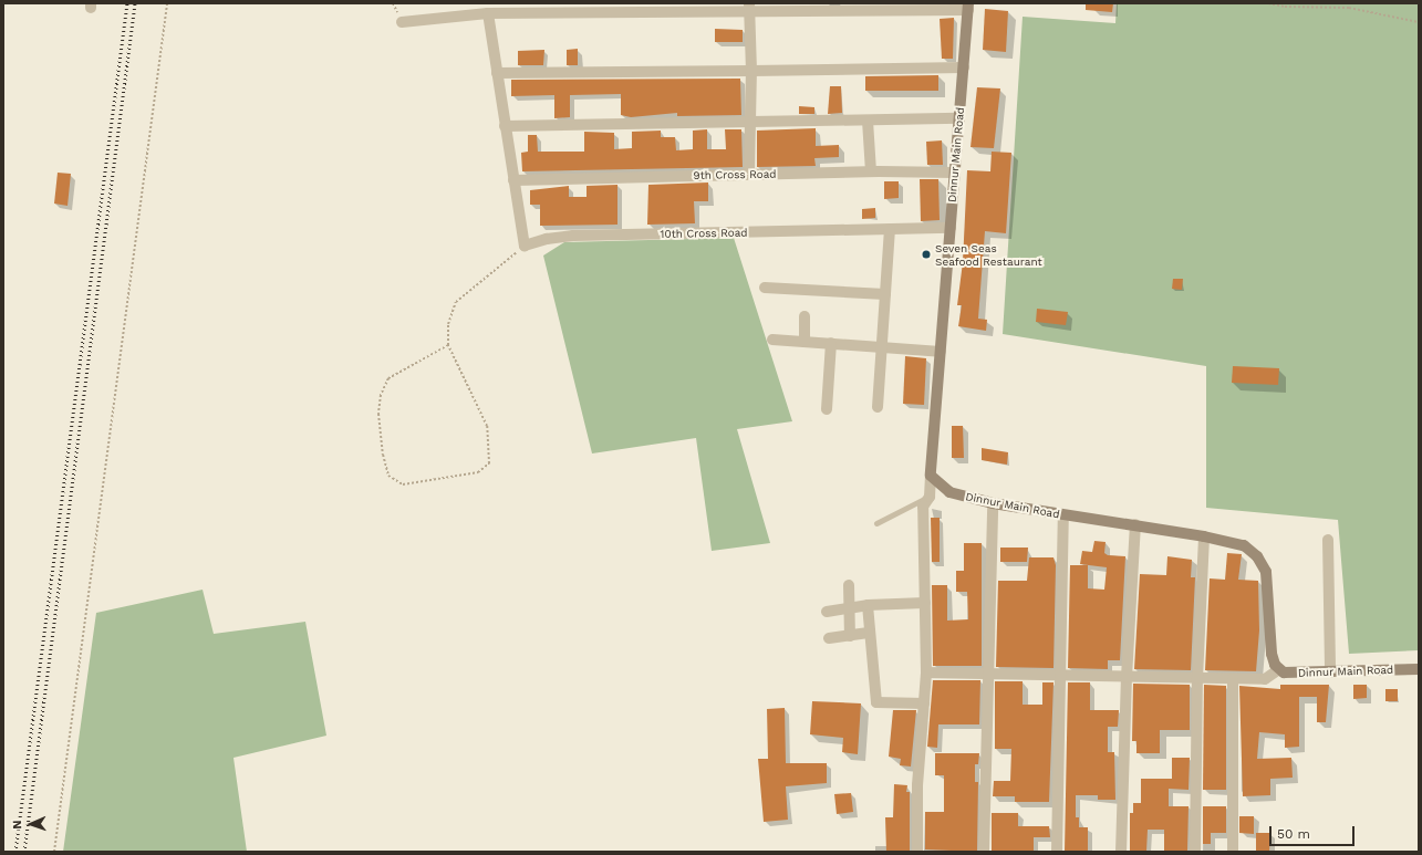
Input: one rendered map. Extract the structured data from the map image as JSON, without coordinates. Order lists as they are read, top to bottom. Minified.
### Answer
{"streets":{"street":["Dinnur Main Road","9th Cross Road","10th Cross Road"]},"crossings":[["Dinnur Main Road","9th Cross Road"],["Dinnur Main Road","10th Cross Road"]],"places":["Seven Seas Seafood Restaurant"],"scale_bar":"50 m","north":"left"}
